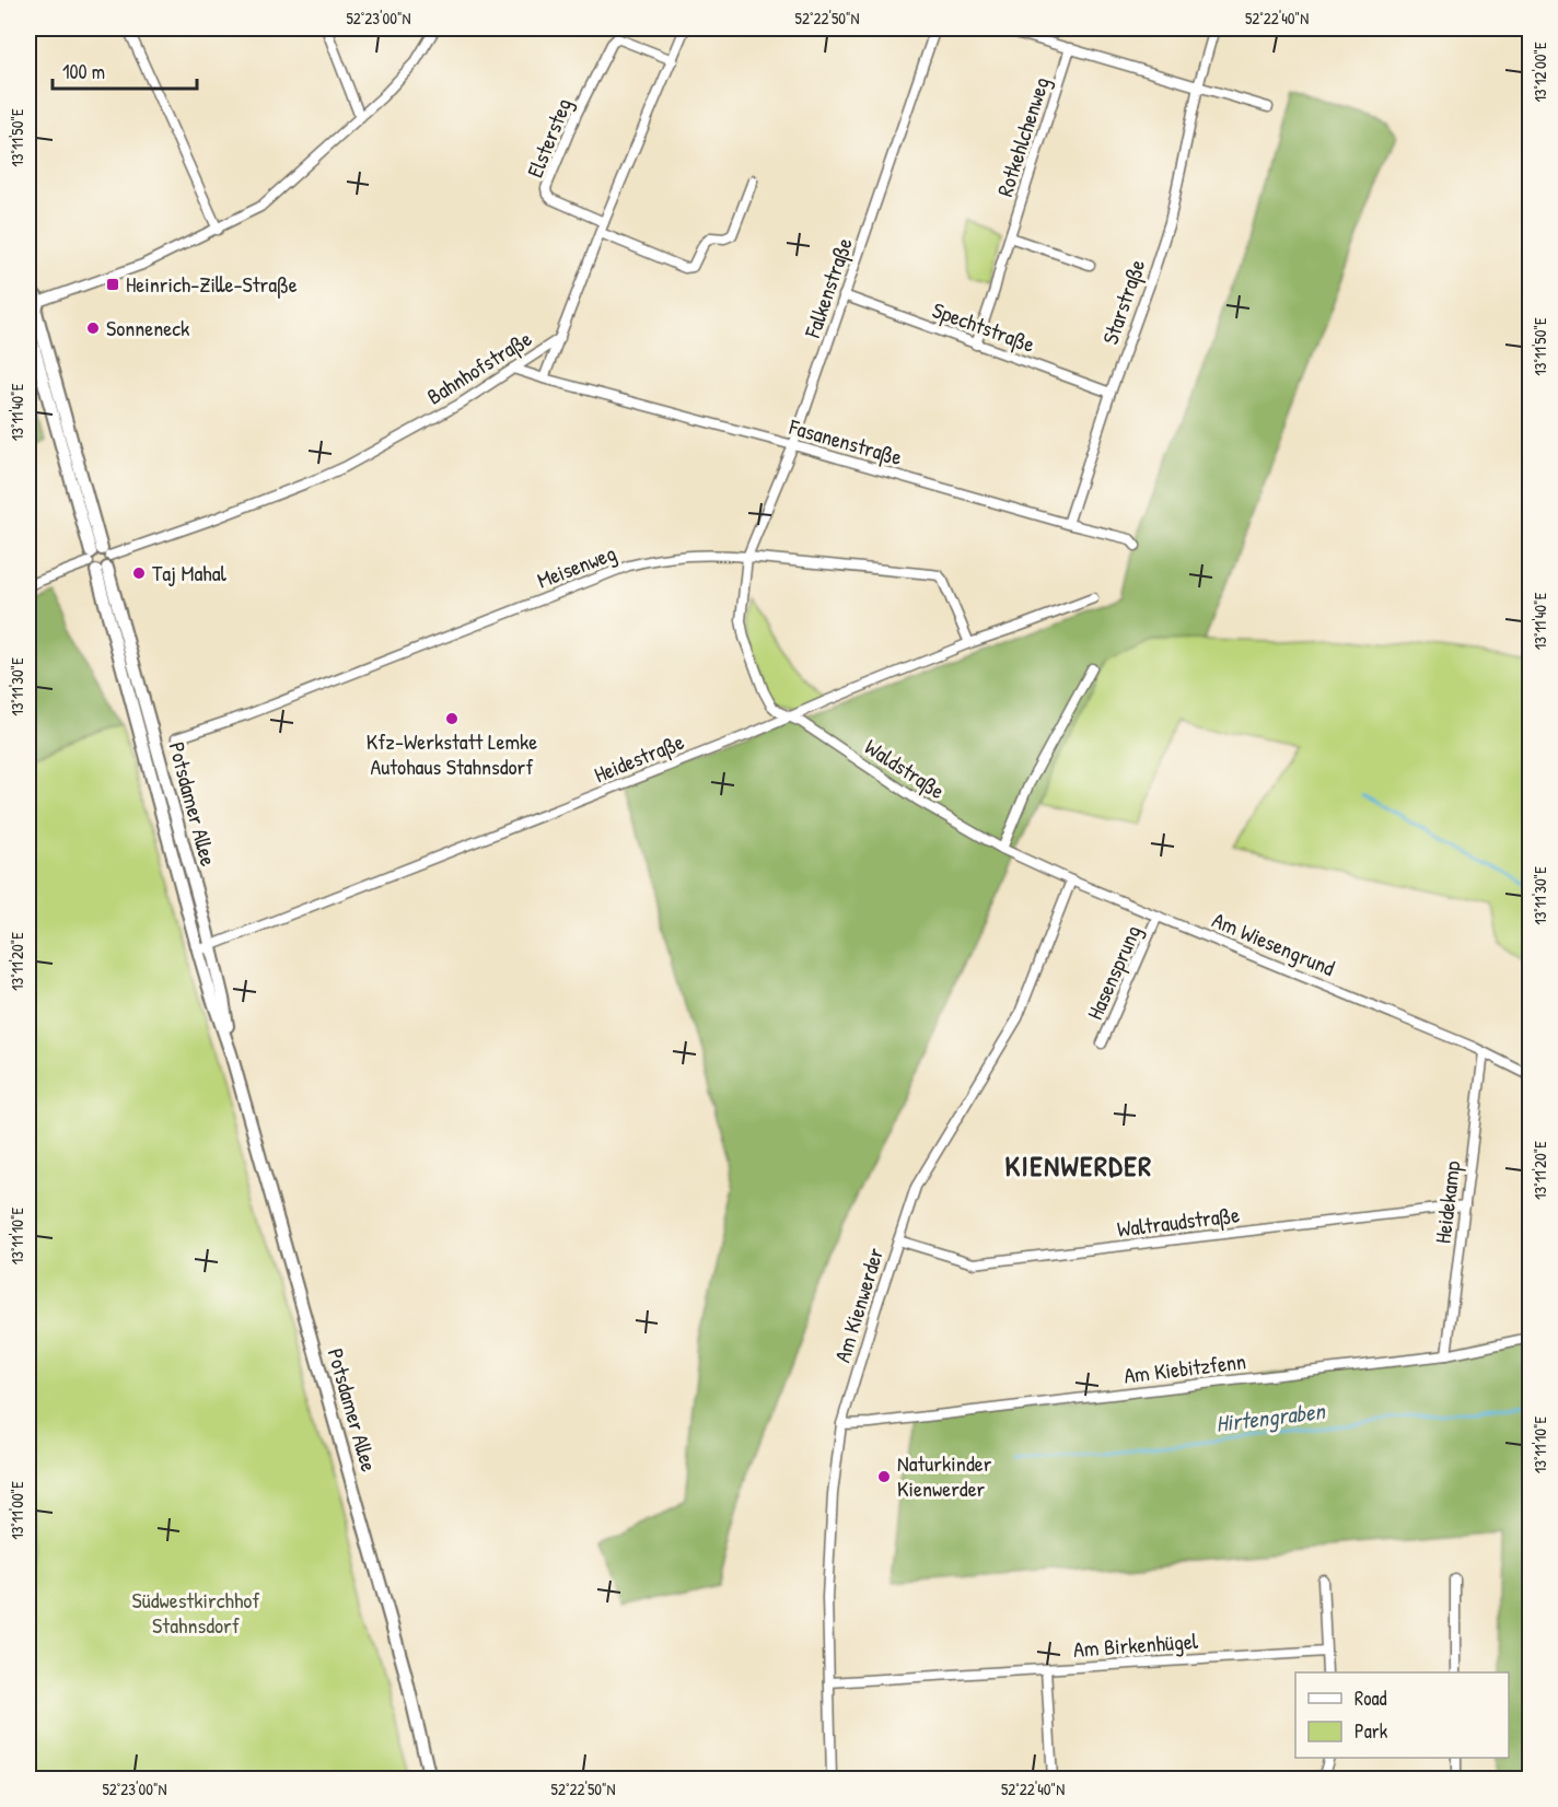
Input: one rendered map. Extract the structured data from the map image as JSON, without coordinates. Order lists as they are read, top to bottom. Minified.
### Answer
{"streets":{"street":["Rotkehlchenweg","Elstersteg","Falkenstraße","Starstraße","Spechtstraße","Bahnhofstraße","Fasanenstraße","Meisenweg","Heidestraße","Waldstraße","Potsdamer Allee","Am Wiesengrund","Hasensprung","Heidekamp","Waltraudstraße","Am Kienwerder","Am Kiebitzfenn","Am Birkenhügel"]},"crossings":[["Rotkehlchenweg","Spechtstraße"],["Elstersteg","Bahnhofstraße"],["Falkenstraße","Spechtstraße"],["Falkenstraße","Fasanenstraße"],["Falkenstraße","Meisenweg"],["Falkenstraße","Waldstraße"],["Starstraße","Spechtstraße"],["Starstraße","Fasanenstraße"],["Bahnhofstraße","Fasanenstraße"],["Bahnhofstraße","Potsdamer Allee"],["Meisenweg","Heidestraße"],["Meisenweg","Waldstraße"],["Heidestraße","Waldstraße"],["Heidestraße","Potsdamer Allee"],["Waldstraße","Am Wiesengrund"],["Am Wiesengrund","Hasensprung"],["Am Wiesengrund","Heidekamp"],["Am Wiesengrund","Am Kienwerder"],["Heidekamp","Waltraudstraße"],["Heidekamp","Am Kiebitzfenn"],["Waltraudstraße","Am Kienwerder"],["Am Kienwerder","Am Kiebitzfenn"],["Am Kienwerder","Am Birkenhügel"]],"districts":["KIENWERDER"],"water":["Hirtengraben"],"parks":["Südwestkirchhof Stahnsdorf"],"places":{"transit":["Heinrich-Zille-Straße"],"other":["Sonneneck","Taj Mahal","Kfz-Werkstatt Lemke Autohaus Stahnsdorf","Naturkinder Kienwerder"]},"legend":["Road","Park"],"scale_bar":"100 m","coordinates":["52°23'00\"N","52°22'50\"N","52°22'40\"N","13°12'00\"E","13°11'50\"E","13°11'40\"E","13°11'30\"E","13°11'20\"E","13°11'10\"E","13°11'00\"E"]}
